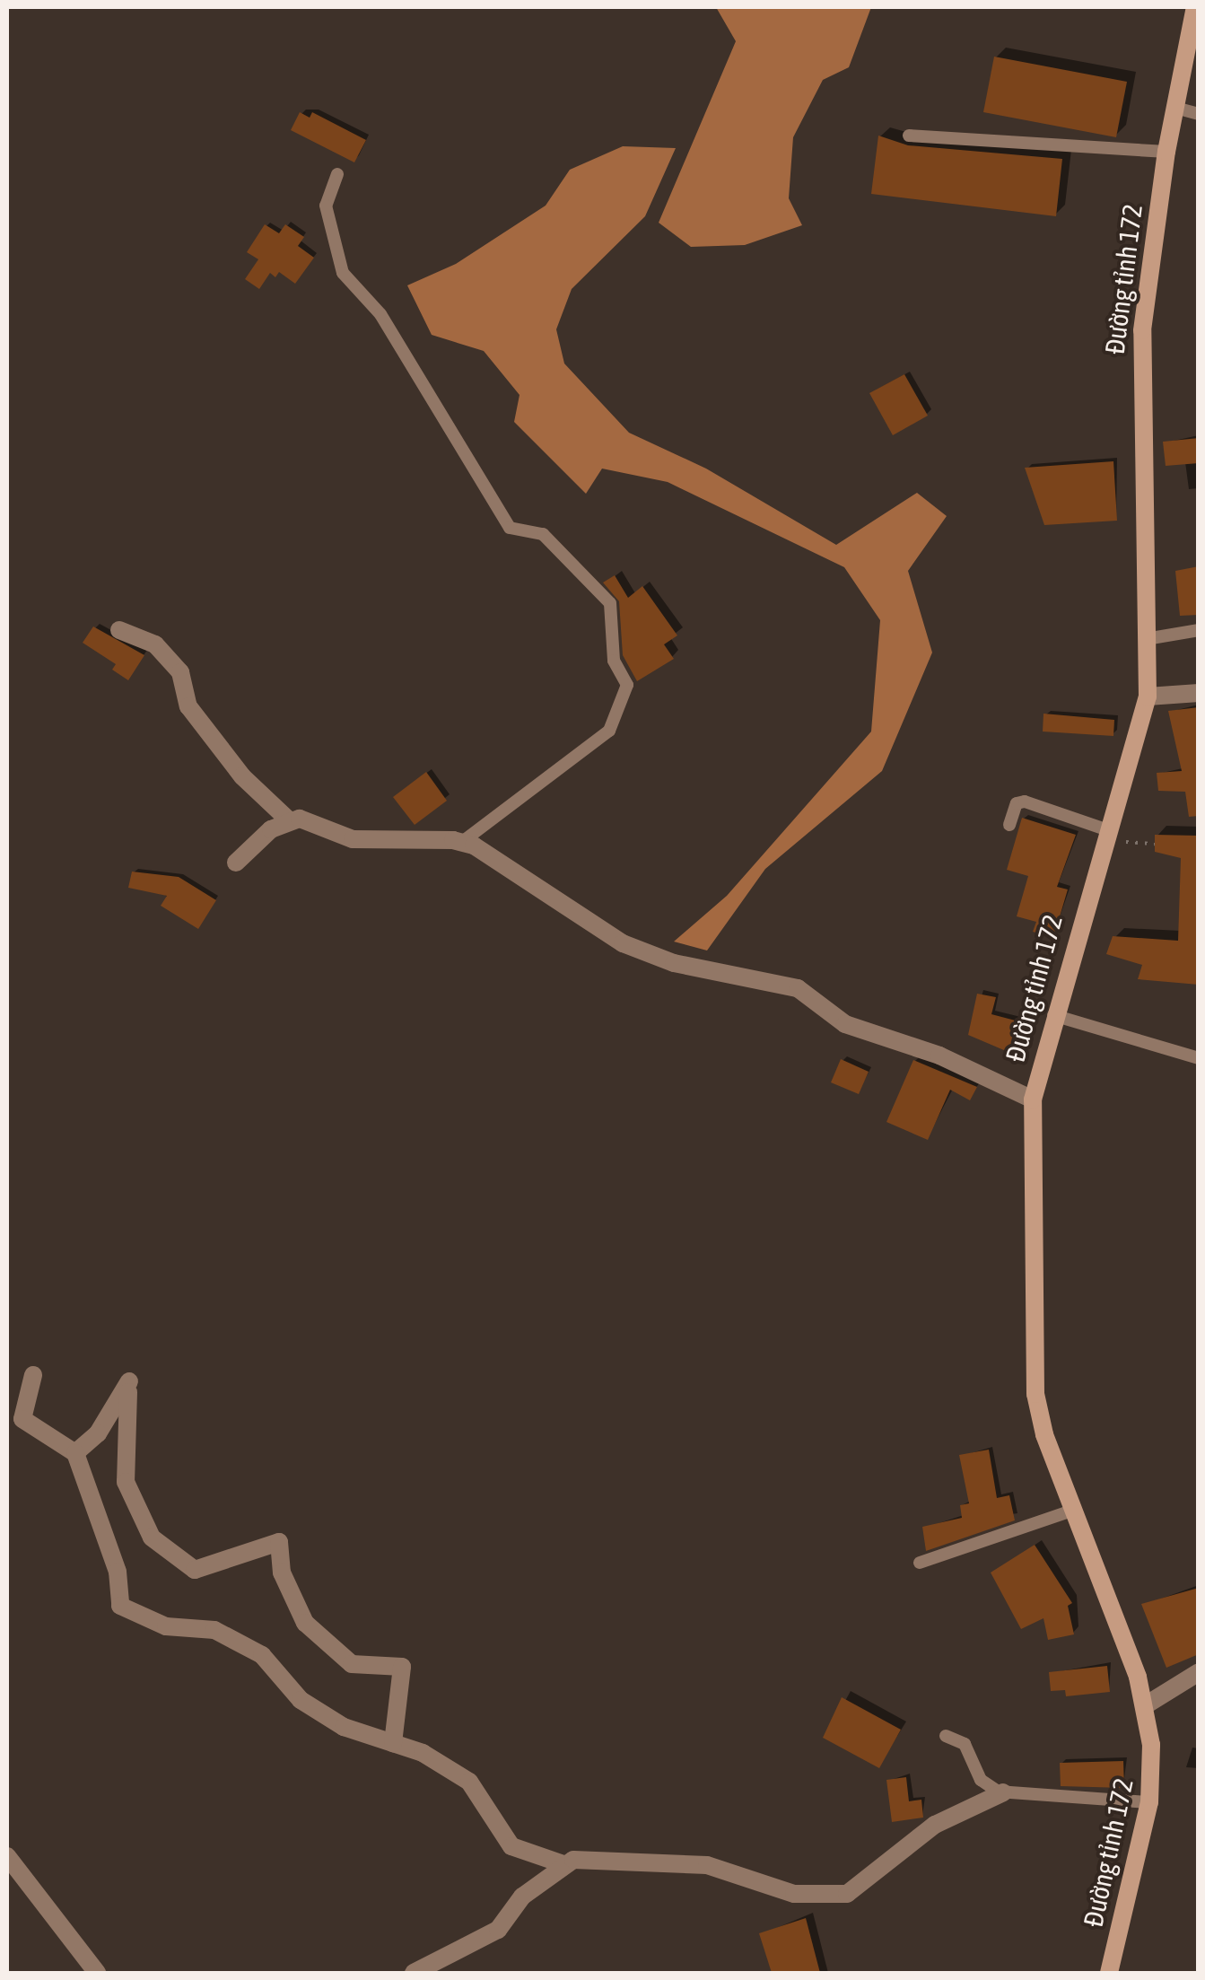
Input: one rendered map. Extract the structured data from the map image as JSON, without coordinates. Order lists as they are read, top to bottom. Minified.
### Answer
{"streets":{"main road":["Đường tỉnh 172"]}}
